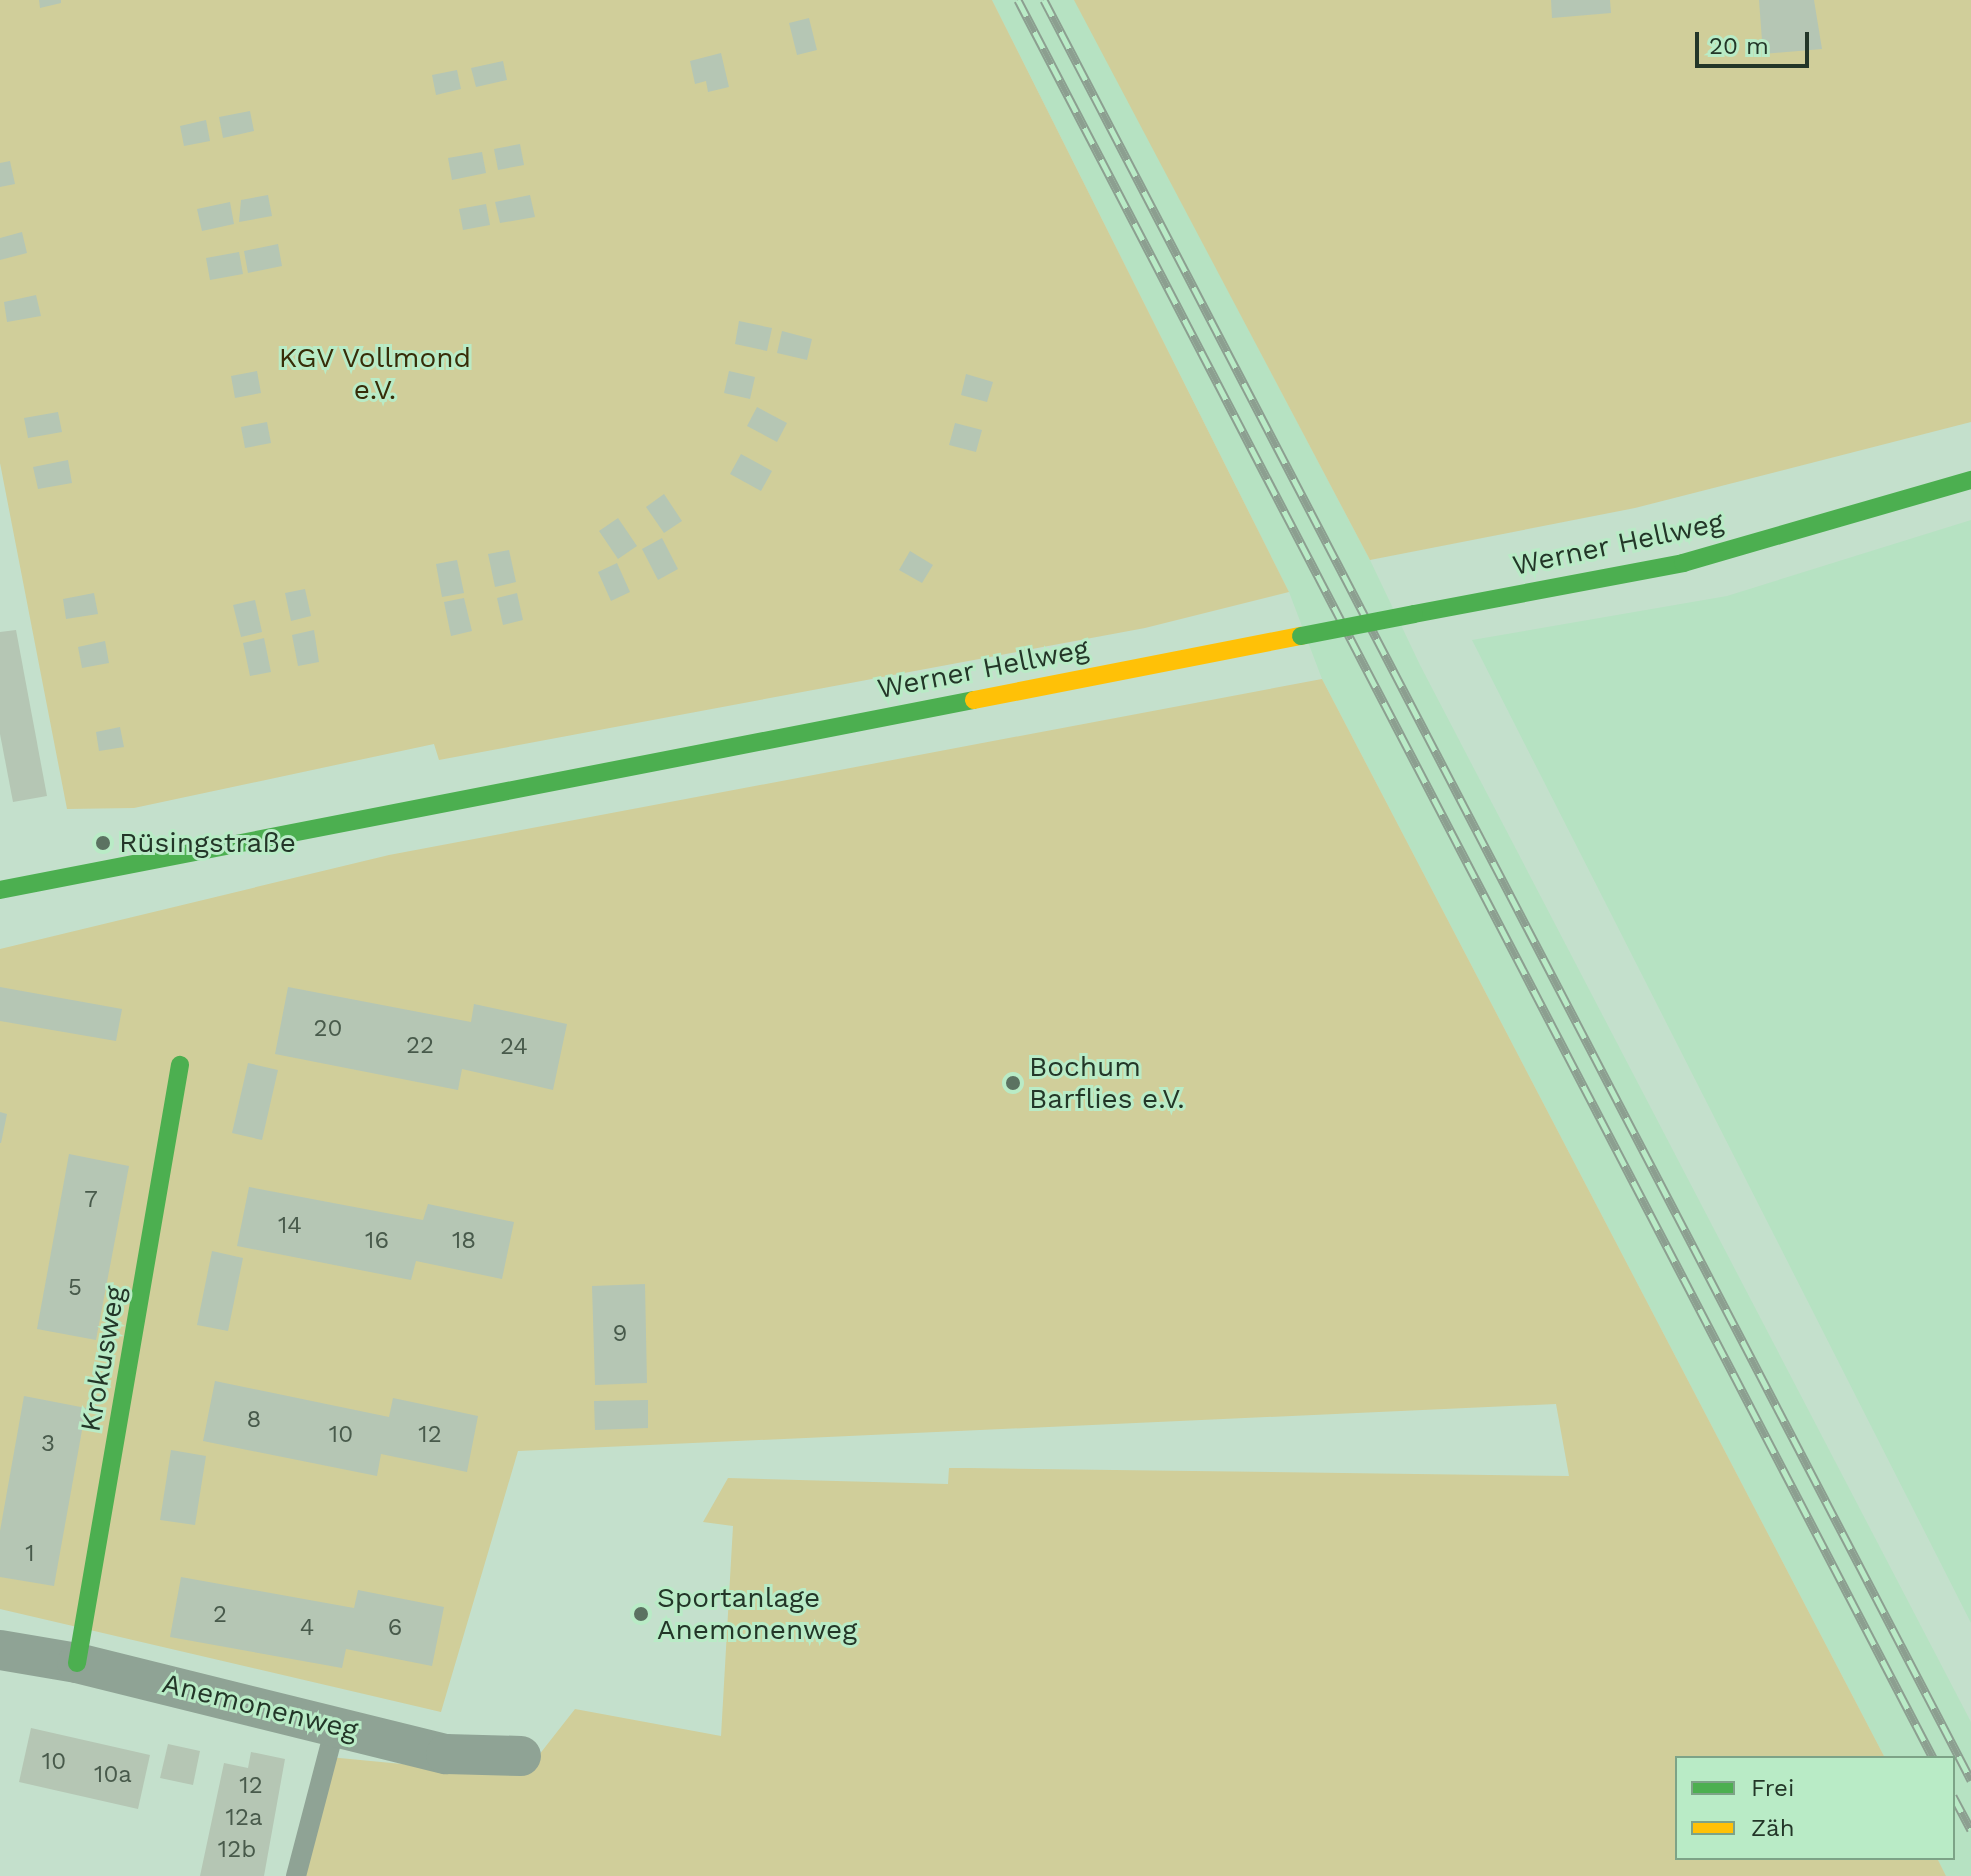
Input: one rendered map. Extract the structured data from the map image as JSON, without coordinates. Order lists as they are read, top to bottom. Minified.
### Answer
{"streets":{"main road":["Werner Hellweg","Krokusweg"],"street":["Anemonenweg"]},"crossings":[["Krokusweg","Anemonenweg"]],"parks":["KGV Vollmond e.V."],"places":["Rüsingstraße","Bochum Barflies e.V.","Sportanlage Anemonenweg"],"house_numbers":["20","22","24","7","14","16","18","5","9","8","10","12","3","1","2","4","6","10","10a","12","12a","12b"],"legend":["Frei","Zäh"],"scale_bar":"20 m"}
